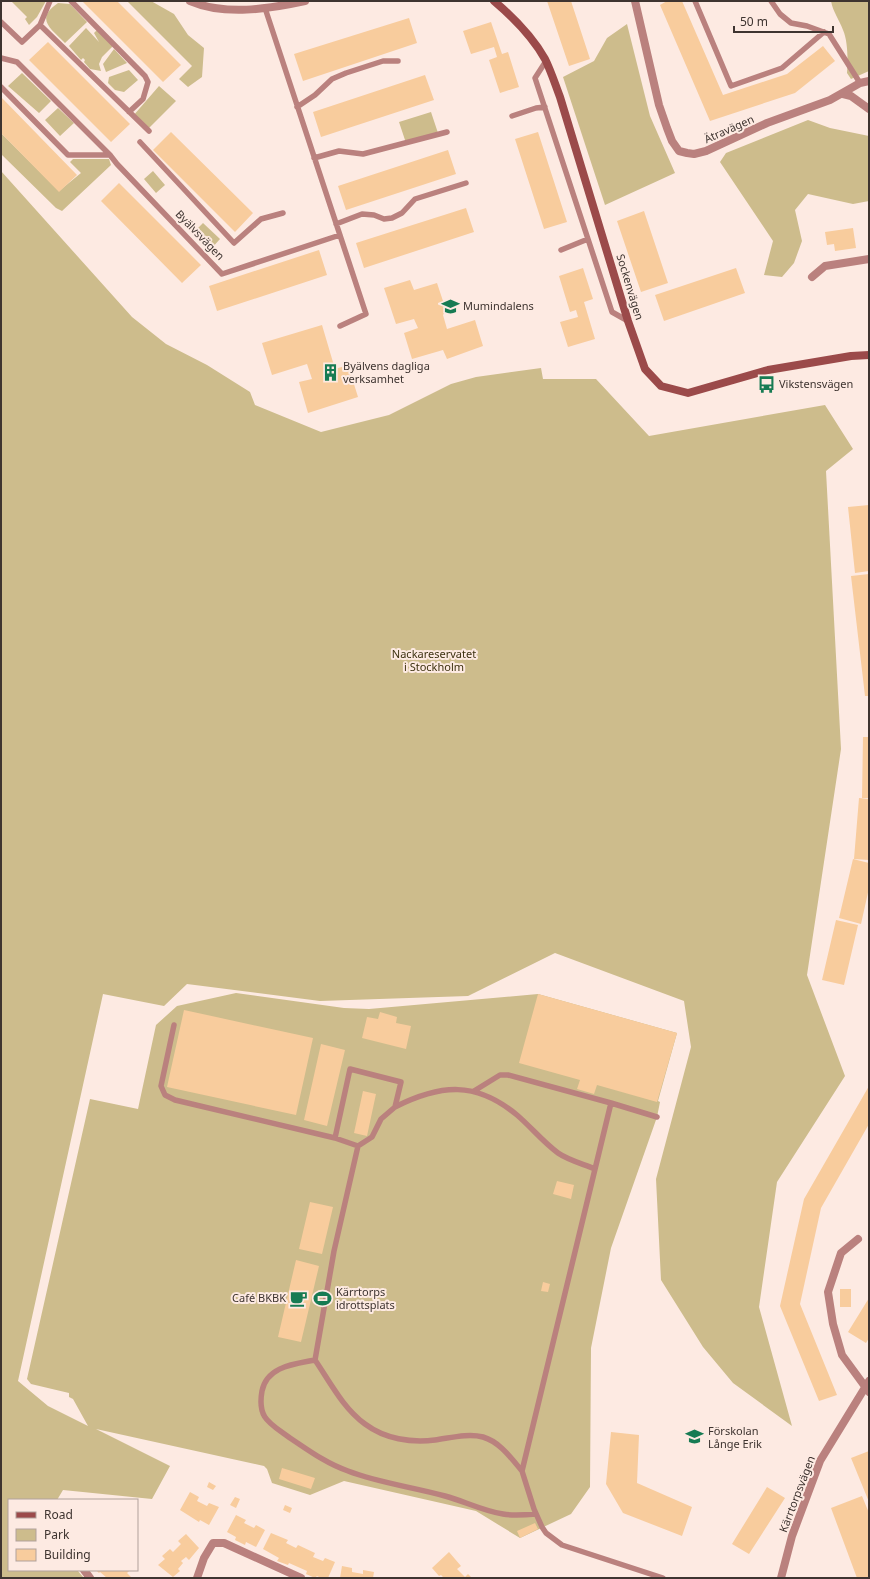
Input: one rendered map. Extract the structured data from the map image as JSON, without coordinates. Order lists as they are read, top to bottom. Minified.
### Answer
{"streets":{"street":["Ätravägen","Sockenvägen","Kärrtorpsvägen"],"lane":["Byälvsvägen"]},"parks":["Nackareservatet i Stockholm"],"places":{"school or university":["Mumindalens","Förskolan Långe Erik"],"building":["Byälvens dagliga verksamhet"],"bus stop":["Vikstensvägen"],"cafe":["Café BKBK"],"sports":["Kärrtorps idrottsplats"]},"legend":["Road","Park","Building"],"scale_bar":"50 m"}
